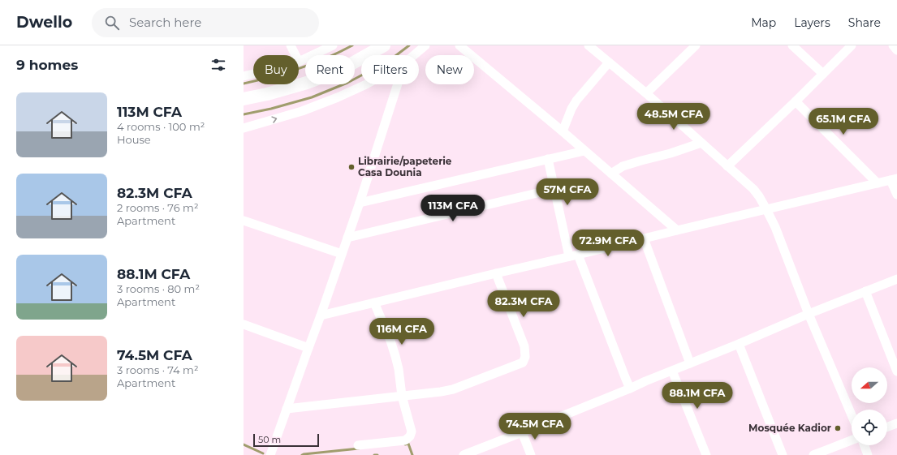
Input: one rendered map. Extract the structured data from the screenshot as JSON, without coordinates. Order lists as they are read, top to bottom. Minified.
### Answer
{"places":["Librairie/papeterie Casa Dounia","Mosquée Kadior"],"scale_bar":"50 m","north":"left","page":{"header":"Dwello","search":"Search here","nav":["Map","Layers","Share"],"heading":"9 homes","chip":["Buy","Rent","Filters","New"],"list":[{"name":"113M CFA","note":"4 rooms · 100 m² · House"},{"name":"82.3M CFA","note":"2 rooms · 76 m² · Apartment"},{"name":"88.1M CFA","note":"3 rooms · 80 m² · Apartment"},{"name":"74.5M CFA","note":"3 rooms · 74 m² · Apartment"}],"price":["48.5M CFA","65.1M CFA","57M CFA","113M CFA","72.9M CFA","82.3M CFA","116M CFA","88.1M CFA","74.5M CFA"],"scale":"50 m"}}
